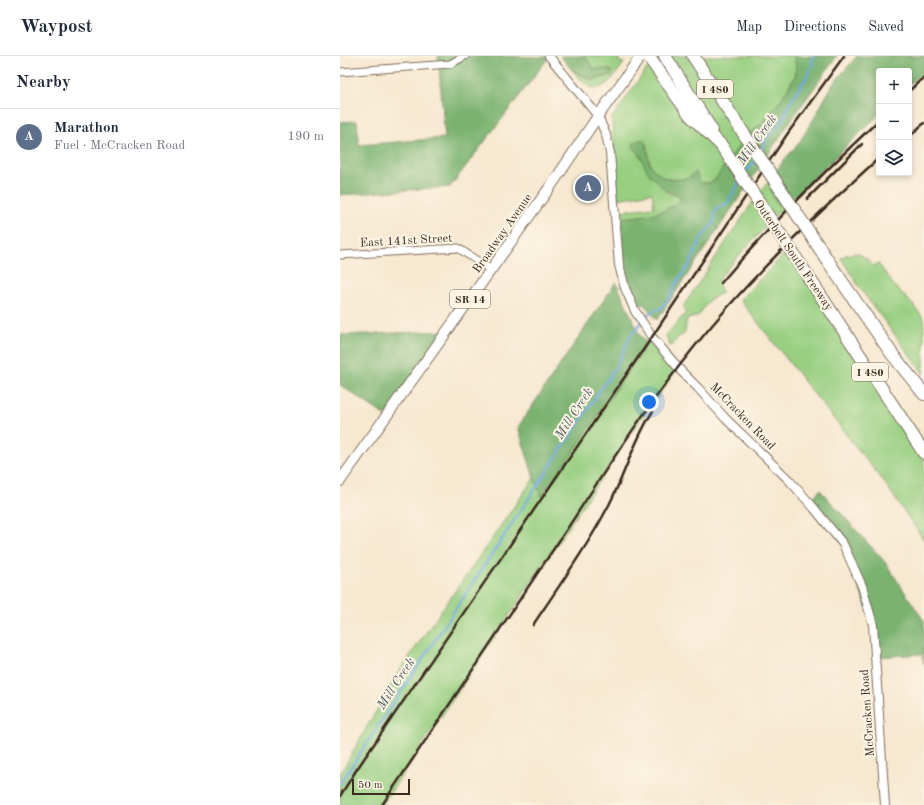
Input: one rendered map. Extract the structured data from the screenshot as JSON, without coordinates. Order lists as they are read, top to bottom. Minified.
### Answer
{"streets":{"highway":["I 480","Outerbelt South Freeway"],"main road":["Broadway Avenue","SR 14"],"street":["East 141st Street","McCracken Road"]},"crossings":[["Broadway Avenue","East 141st Street"],["Broadway Avenue","McCracken Road"]],"water":["Mill Creek"],"scale_bar":"50 m","page":{"header":"Waypost","nav":["Map","Directions","Saved"],"heading":"Nearby","map_buttons":["+","−"],"list":[{"mark":"A","name":"Marathon","note":"Fuel · McCracken Road","value":"190 m"}],"pins":"A","scale":"50 m"}}
